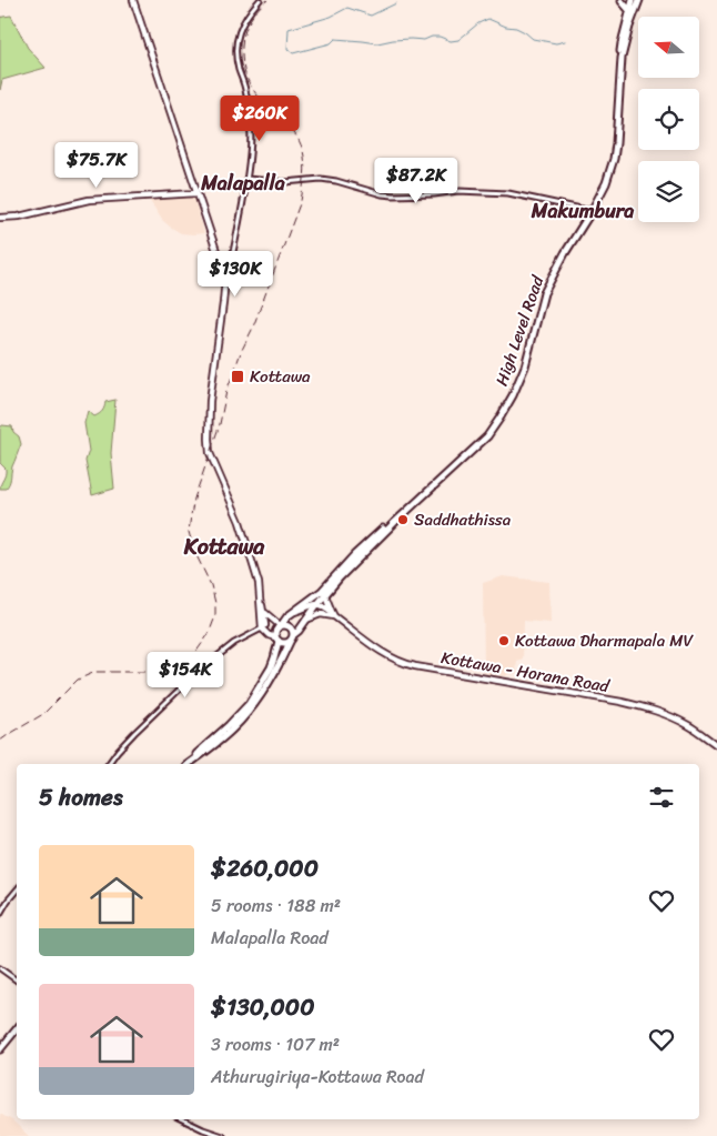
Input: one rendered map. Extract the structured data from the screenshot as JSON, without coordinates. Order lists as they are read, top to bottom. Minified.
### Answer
{"streets":{"highway":["High Level Road"],"main road":["Kottawa - Horana Road"]},"crossings":[["High Level Road","Kottawa - Horana Road"]],"districts":["Malapalla","Makumbura","Kottawa"],"places":{"transit":["Kottawa"],"other":["Saddhathissa","Kottawa Dharmapala MV"]},"north":"left","page":{"price":["$260K","$75.7K","$87.2K","$130K","$154K"],"heading":"5 homes","list":[{"name":"$260,000","note":"5 rooms · 188 m² · Malapalla Road"},{"name":"$130,000","note":"3 rooms · 107 m² · Athurugiriya-Kottawa Road"}]}}
